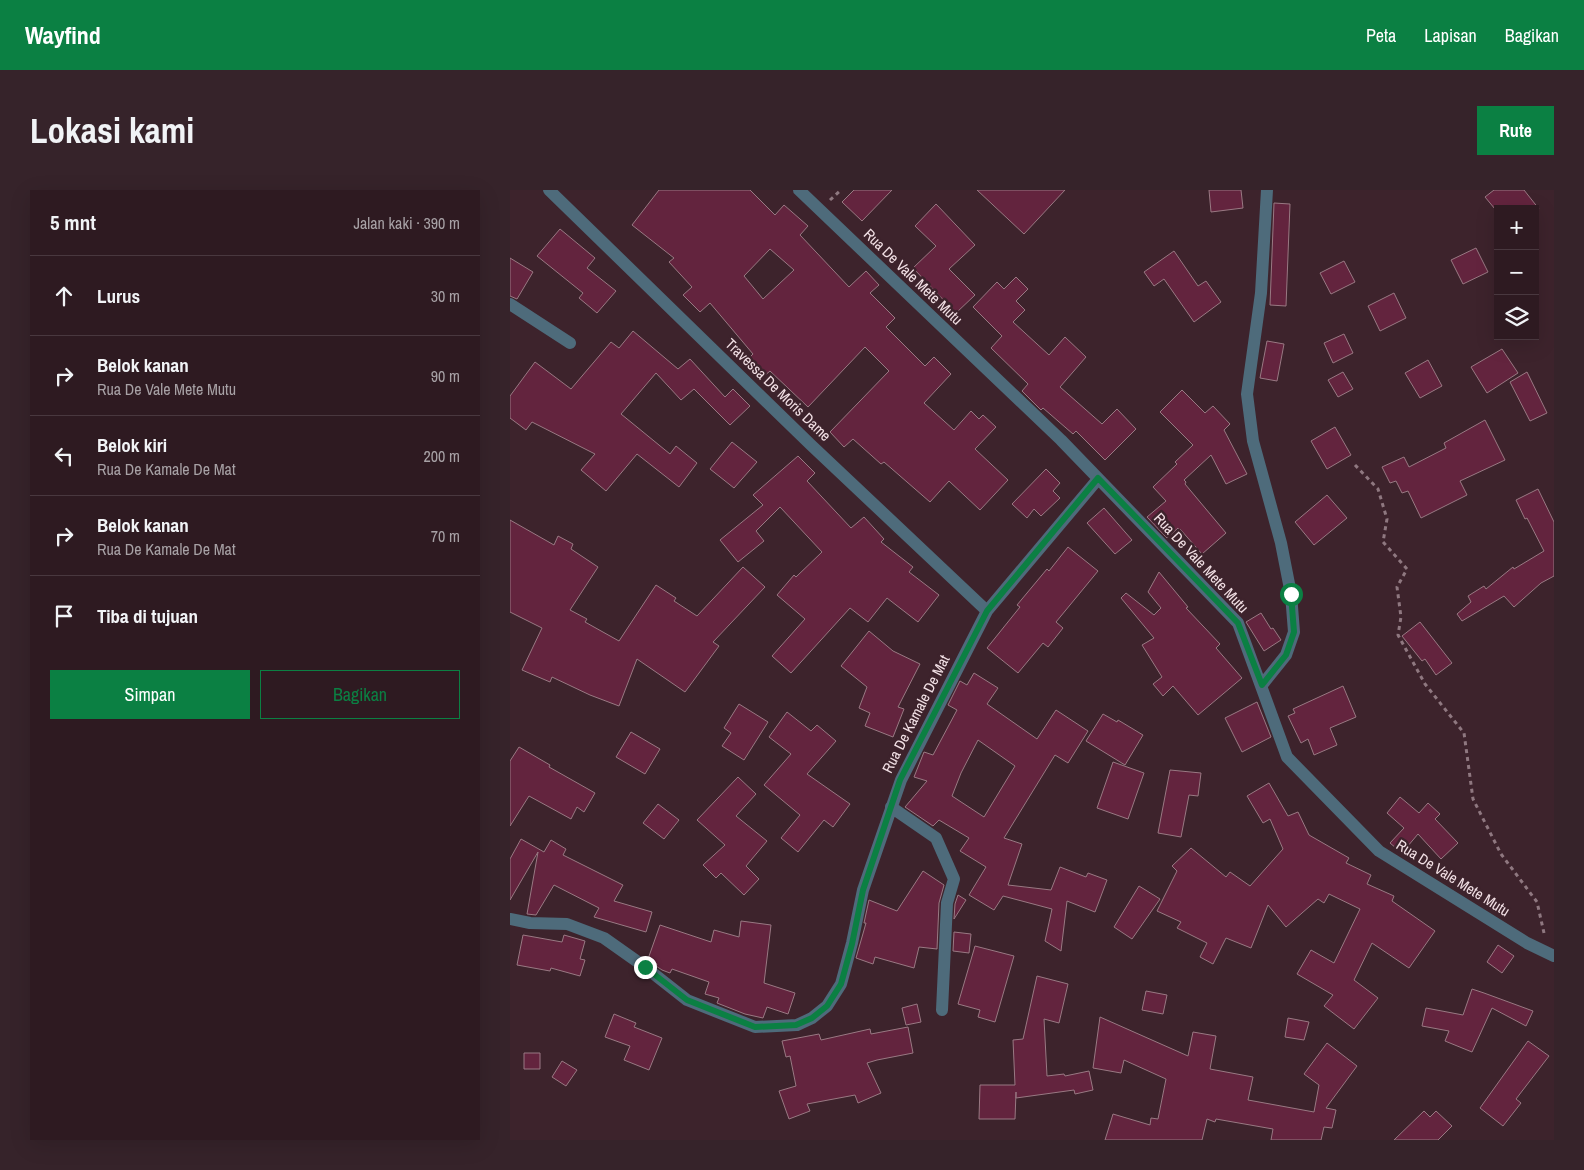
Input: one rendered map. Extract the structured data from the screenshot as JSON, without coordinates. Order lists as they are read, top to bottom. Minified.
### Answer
{"streets":{"street":["Rua De Vale Mete Mutu","Travessa De Moris Dame","Rua De Kamale De Mat"]},"crossings":[["Rua De Vale Mete Mutu","Rua De Kamale De Mat"],["Travessa De Moris Dame","Rua De Kamale De Mat"]],"page":{"header":"Wayfind","nav":["Peta","Lapisan","Bagikan"],"buttons":["Rute",["Simpan","Bagikan"]],"title":"Lokasi kami","heading":["5 mnt","Jalan kaki · 390 m"],"map_buttons":["+","−"],"list":[["Lurus","30 m"],["Belok kanan","Rua De Vale Mete Mutu","90 m"],["Belok kiri","Rua De Kamale De Mat","200 m"],["Belok kanan","Rua De Kamale De Mat","70 m"],"Tiba di tujuan"]}}
